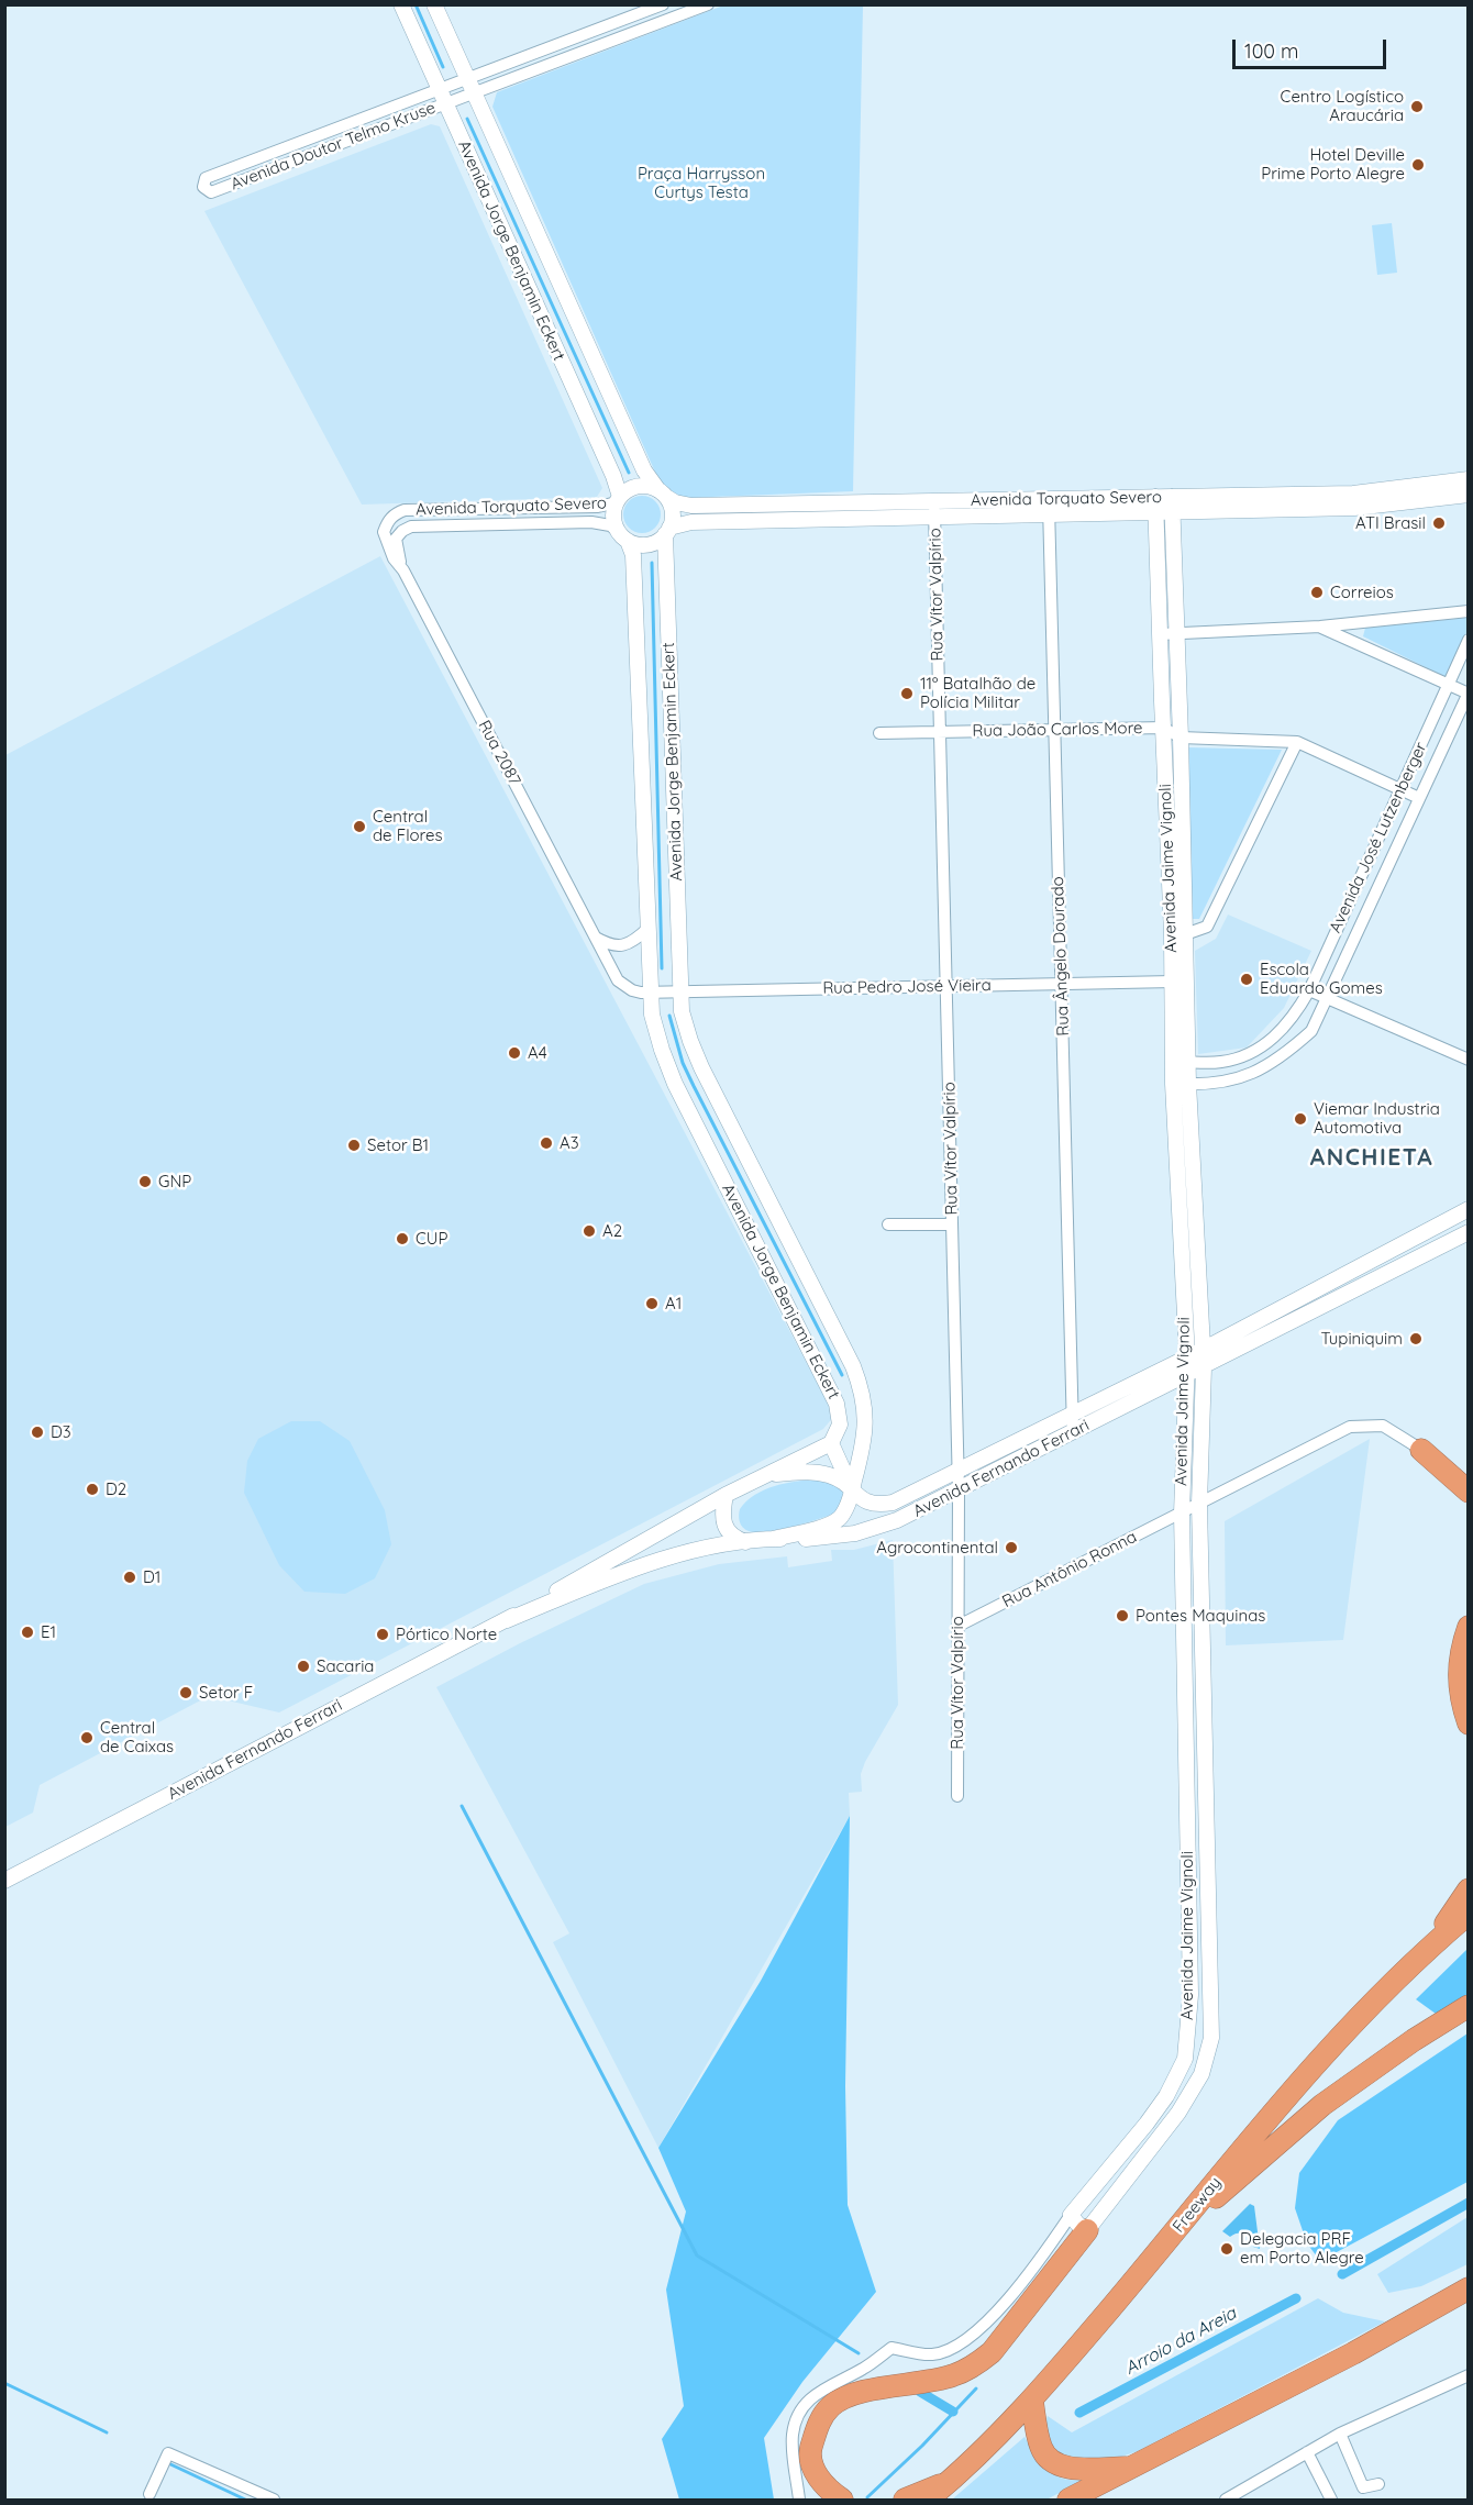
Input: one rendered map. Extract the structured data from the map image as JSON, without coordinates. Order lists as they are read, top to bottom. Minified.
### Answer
{"streets":{"highway":["Freeway"],"street":["Avenida Doutor Telmo Kruse","Avenida Jorge Benjamin Eckert","Avenida Torquato Severo","Rua Vítor Valpírio","Rua João Carlos More","Rua 2087","Avenida José Lutzenberger","Avenida Jaime Vignoli","Rua Ângelo Dourado","Rua Pedro José Vieira","Avenida Fernando Ferrari","Rua Antônio Ronna"]},"crossings":[["Avenida Doutor Telmo Kruse","Avenida Jorge Benjamin Eckert"],["Avenida Jorge Benjamin Eckert","Avenida Torquato Severo"],["Avenida Jorge Benjamin Eckert","Rua 2087"],["Avenida Jorge Benjamin Eckert","Rua Pedro José Vieira"],["Avenida Jorge Benjamin Eckert","Avenida Fernando Ferrari"],["Avenida Torquato Severo","Rua Vítor Valpírio"],["Avenida Torquato Severo","Rua 2087"],["Avenida Torquato Severo","Avenida Jaime Vignoli"],["Avenida Torquato Severo","Rua Ângelo Dourado"],["Rua Vítor Valpírio","Rua João Carlos More"],["Rua Vítor Valpírio","Rua Pedro José Vieira"],["Rua Vítor Valpírio","Avenida Fernando Ferrari"],["Rua Vítor Valpírio","Rua Antônio Ronna"],["Rua João Carlos More","Avenida Jaime Vignoli"],["Rua João Carlos More","Rua Ângelo Dourado"],["Rua 2087","Rua Pedro José Vieira"],["Avenida José Lutzenberger","Avenida Jaime Vignoli"],["Avenida Jaime Vignoli","Rua Pedro José Vieira"],["Avenida Jaime Vignoli","Avenida Fernando Ferrari"],["Avenida Jaime Vignoli","Rua Antônio Ronna"],["Rua Ângelo Dourado","Rua Pedro José Vieira"],["Rua Ângelo Dourado","Avenida Fernando Ferrari"]],"districts":["ANCHIETA"],"water":["Arroio da Areia"],"parks":["Praça Harrysson Curtys Testa"],"places":["Centro Logístico Araucária","Hotel Deville Prime Porto Alegre","ATI Brasil","Correios","11º Batalhão de Polícia Militar","Central de Flores","Escola Eduardo Gomes","A4","Viemar Industria Automotiva","A3","Setor B1","GNP","A2","CUP","A1","Tupiniquim","D3","D2","Agrocontinental","D1","Pontes Maquinas","E1","Pórtico Norte","Sacaria","Setor F","Central de Caixas","Delegacia PRF em Porto Alegre"],"scale_bar":"100 m"}
